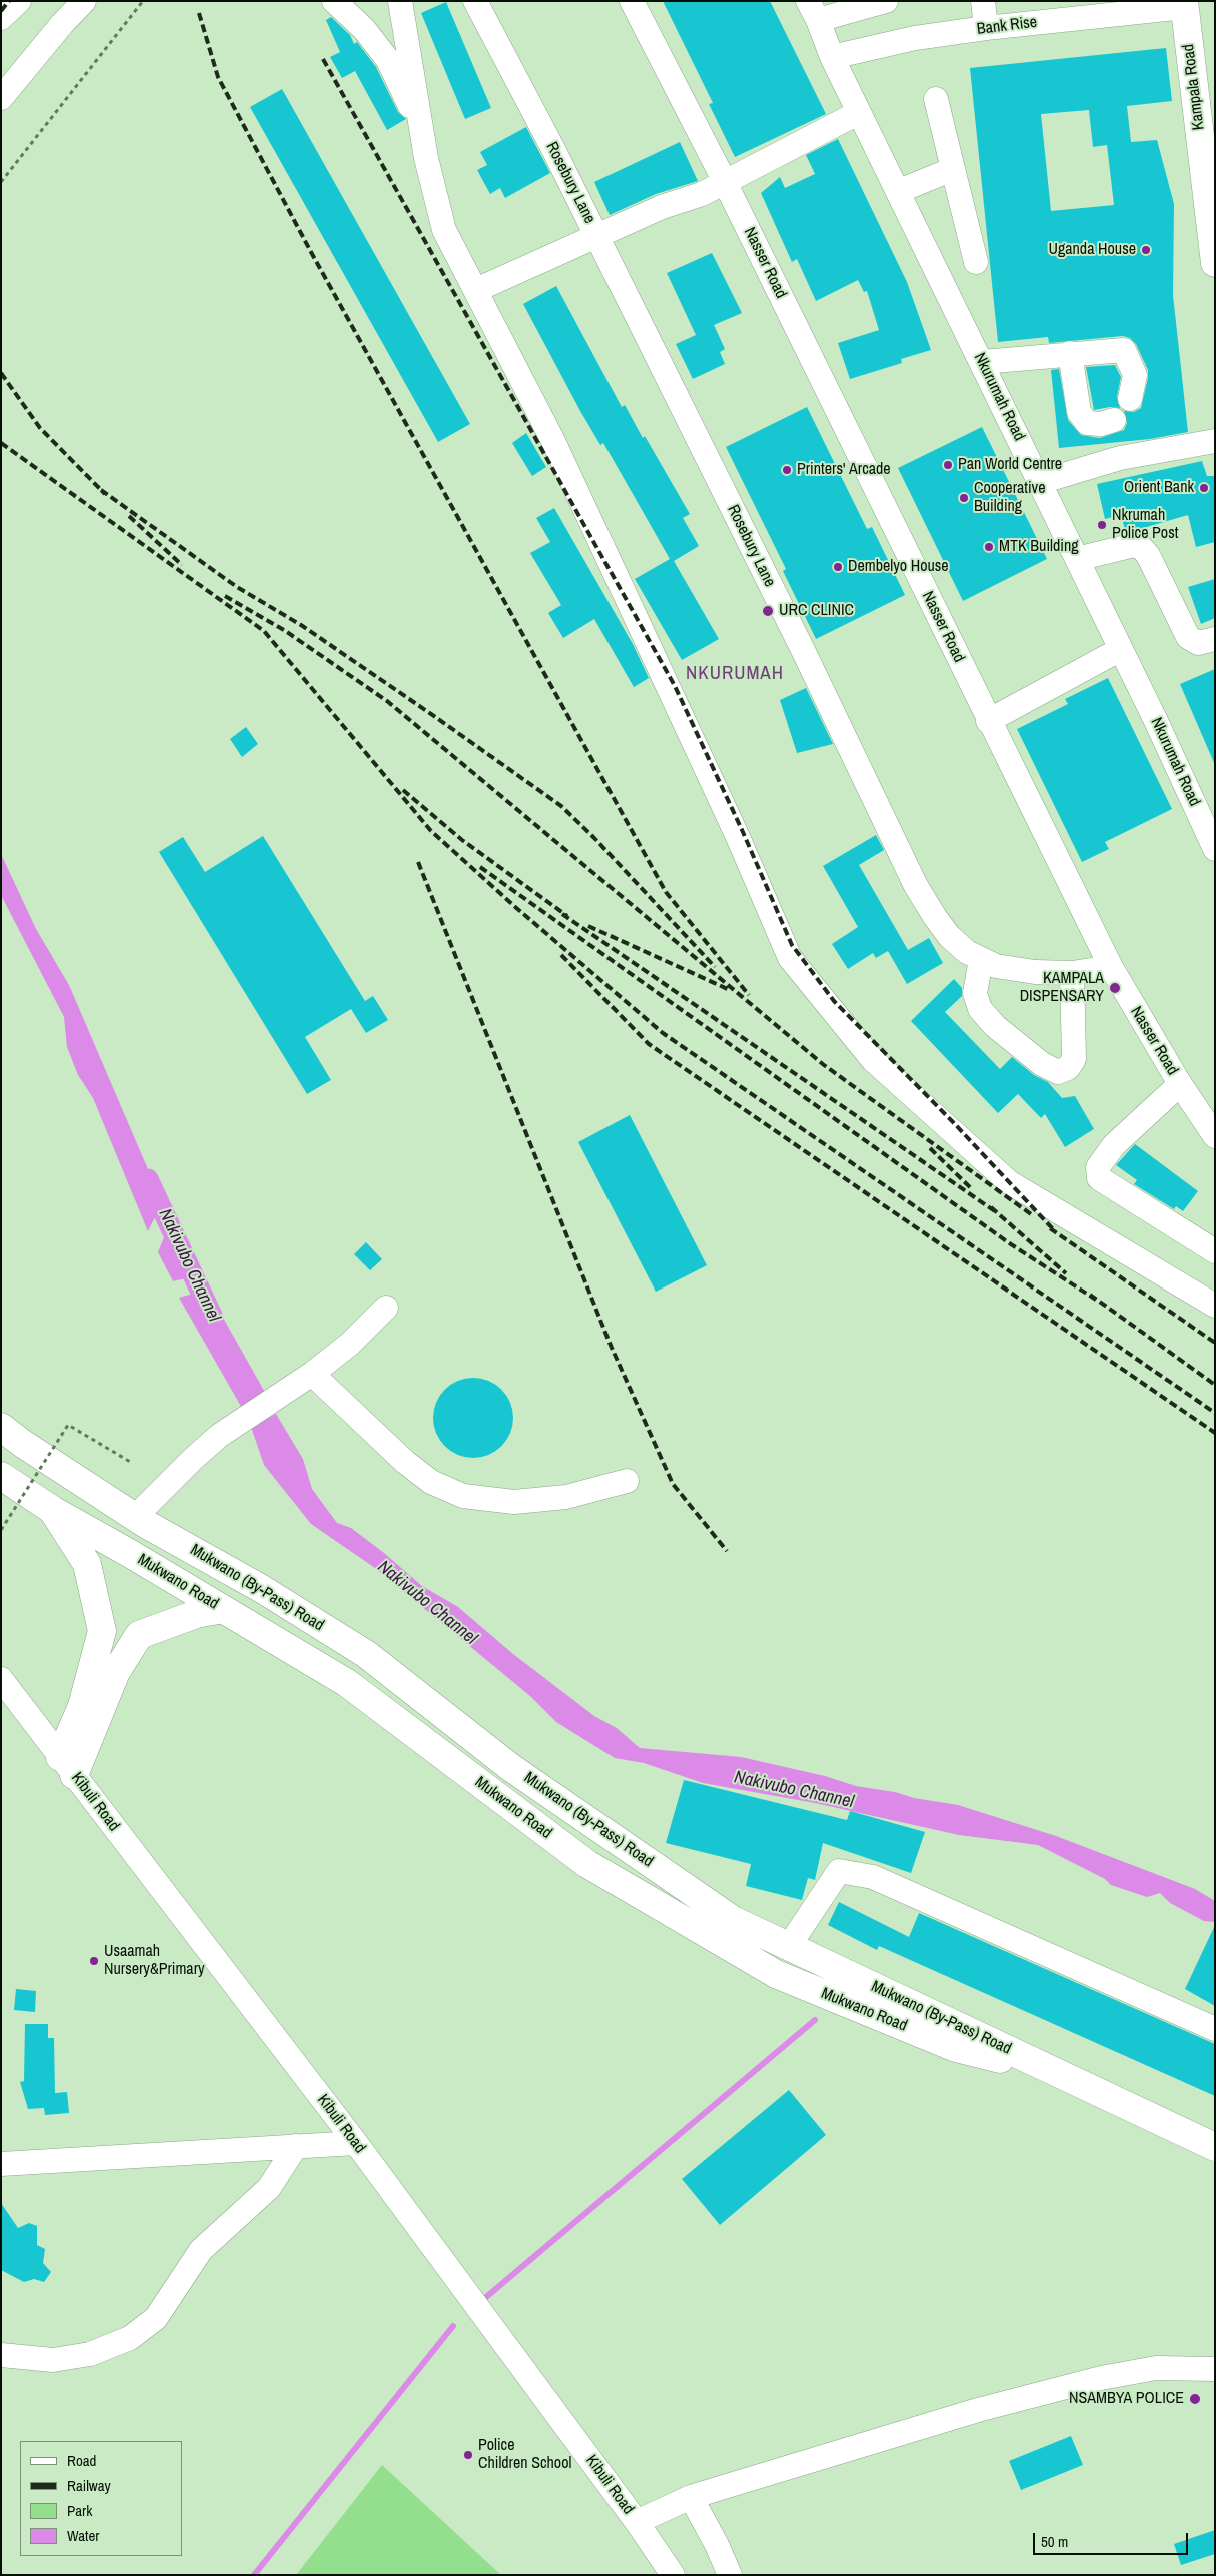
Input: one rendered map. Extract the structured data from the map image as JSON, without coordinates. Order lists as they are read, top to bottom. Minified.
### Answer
{"streets":{"main road":["Kampala Road","Mukwano Road","Mukwano (By-Pass) Road"],"street":["Bank Rise","Rosebury Lane","Nasser Road","Nkurumah Road","Kibuli Road"]},"crossings":[["Bank Rise","Kampala Road"],["Bank Rise","Nkurumah Road"],["Rosebury Lane","Nasser Road"],["Mukwano Road","Mukwano (By-Pass) Road"]],"districts":["NKURUMAH"],"water":["Nakivubo Channel"],"places":["Uganda House","Pan World Centre","Printers' Arcade","Orient Bank","Cooperative Building","Nkrumah Police Post","MTK Building","Dembelyo House","URC CLINIC","KAMPALA DISPENSARY","Usaamah Nursery&Primary","NSAMBYA POLICE","Police Children School"],"legend":["Road","Railway","Park","Water"],"scale_bar":"50 m"}
